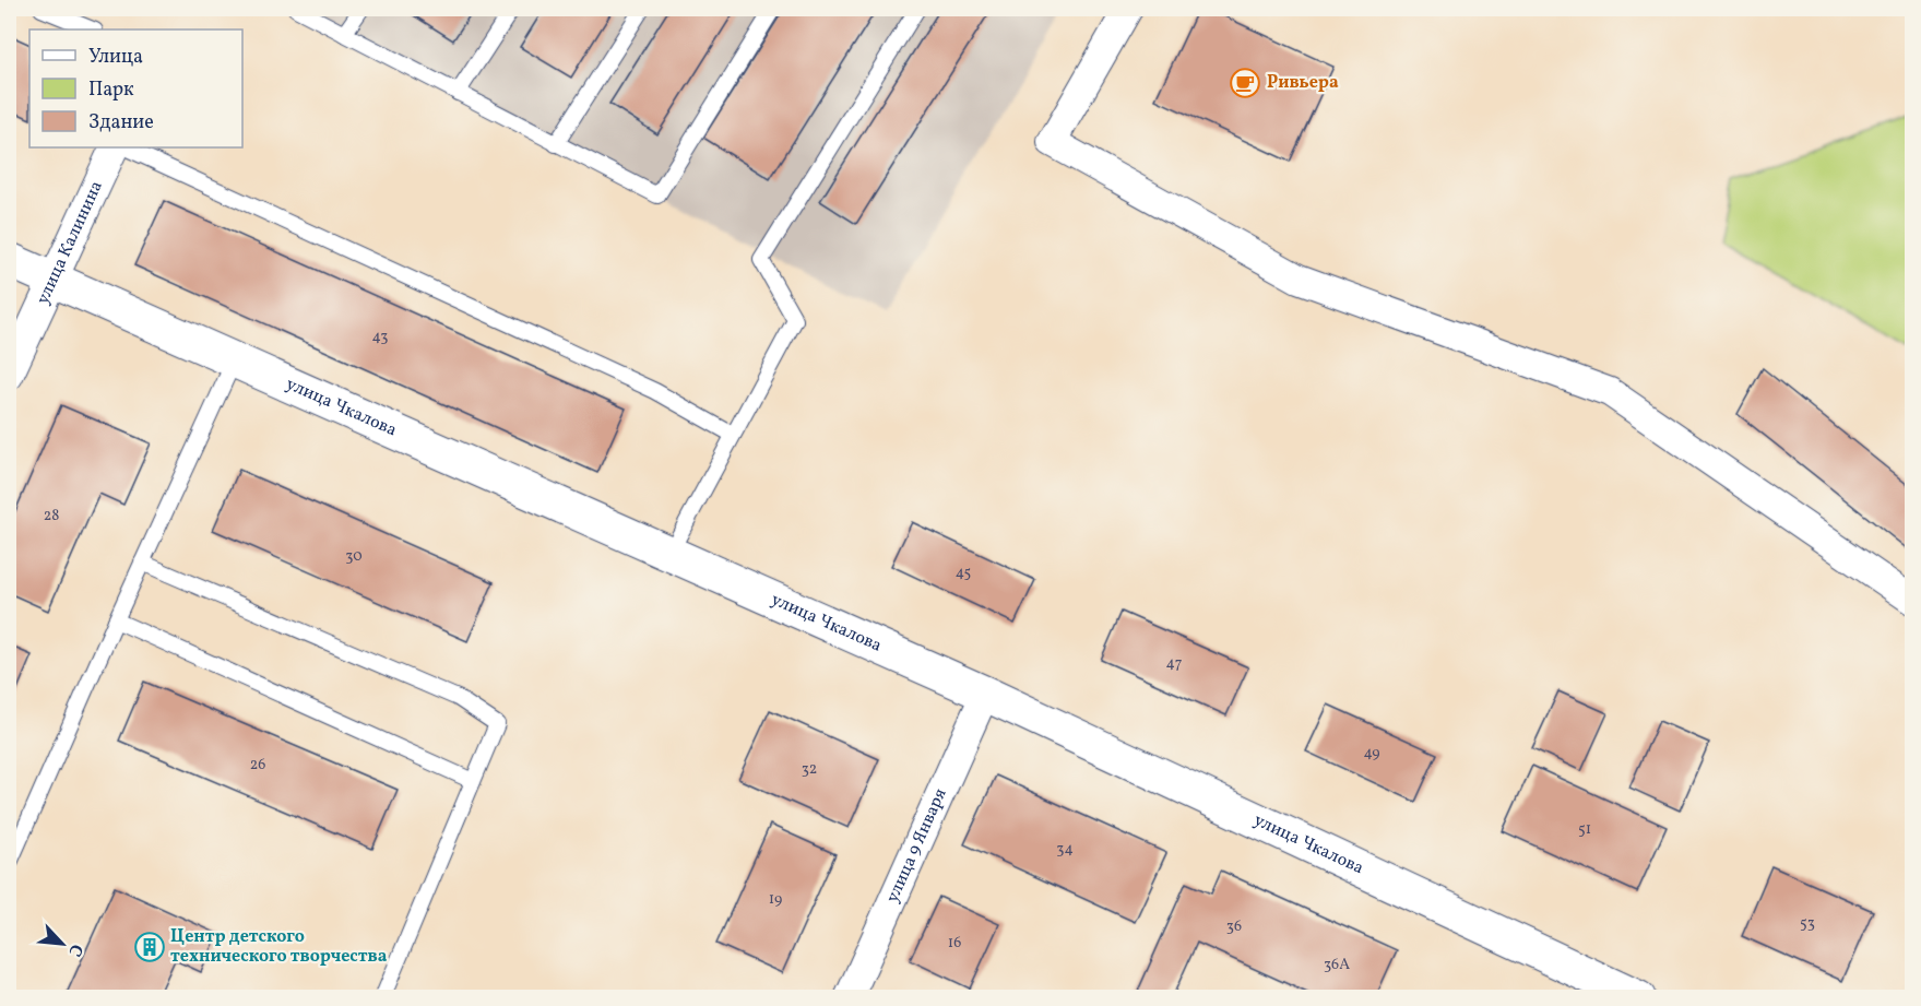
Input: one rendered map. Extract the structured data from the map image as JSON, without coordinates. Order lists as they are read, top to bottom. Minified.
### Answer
{"streets":{"street":["улица Калинина","улица Чкалова","улица 9 Января"]},"crossings":[["улица Калинина","улица Чкалова"],["улица Чкалова","улица 9 Января"]],"places":{"cafe":["Ривьера"],"building":["Центр детского технического творчества"]},"house_numbers":["43","28","30","45","47","49","26","32","51","34","19","53","36","16","36А"],"legend":["Улица","Парк","Здание"],"north":"bottom right"}
